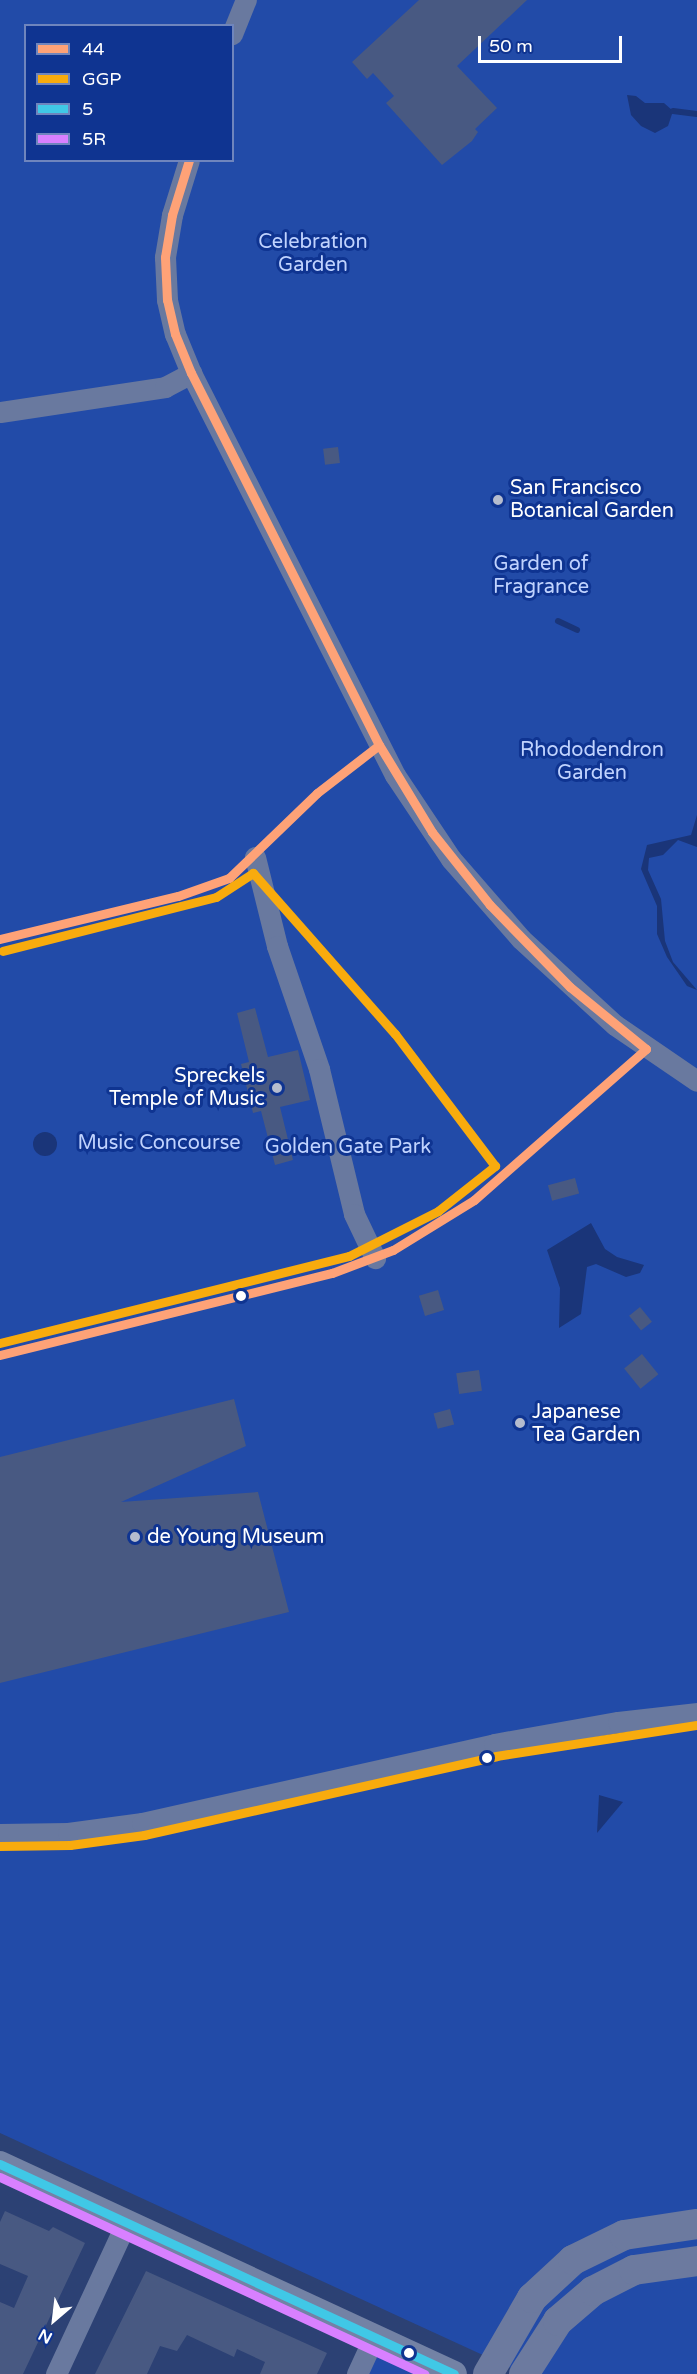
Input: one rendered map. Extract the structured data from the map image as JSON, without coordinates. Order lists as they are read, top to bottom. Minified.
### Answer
{"parks":["Celebration Garden","Garden of Fragrance","Rhododendron Garden","Music Concourse","Golden Gate Park"],"places":["San Francisco Botanical Garden","Spreckels Temple of Music","Japanese Tea Garden","de Young Museum"],"lines":["transit line 44","transit line GGP","transit line 5","transit line 5R"],"legend":["44","GGP","5","5R"],"scale_bar":"50 m","north":"bottom left"}
